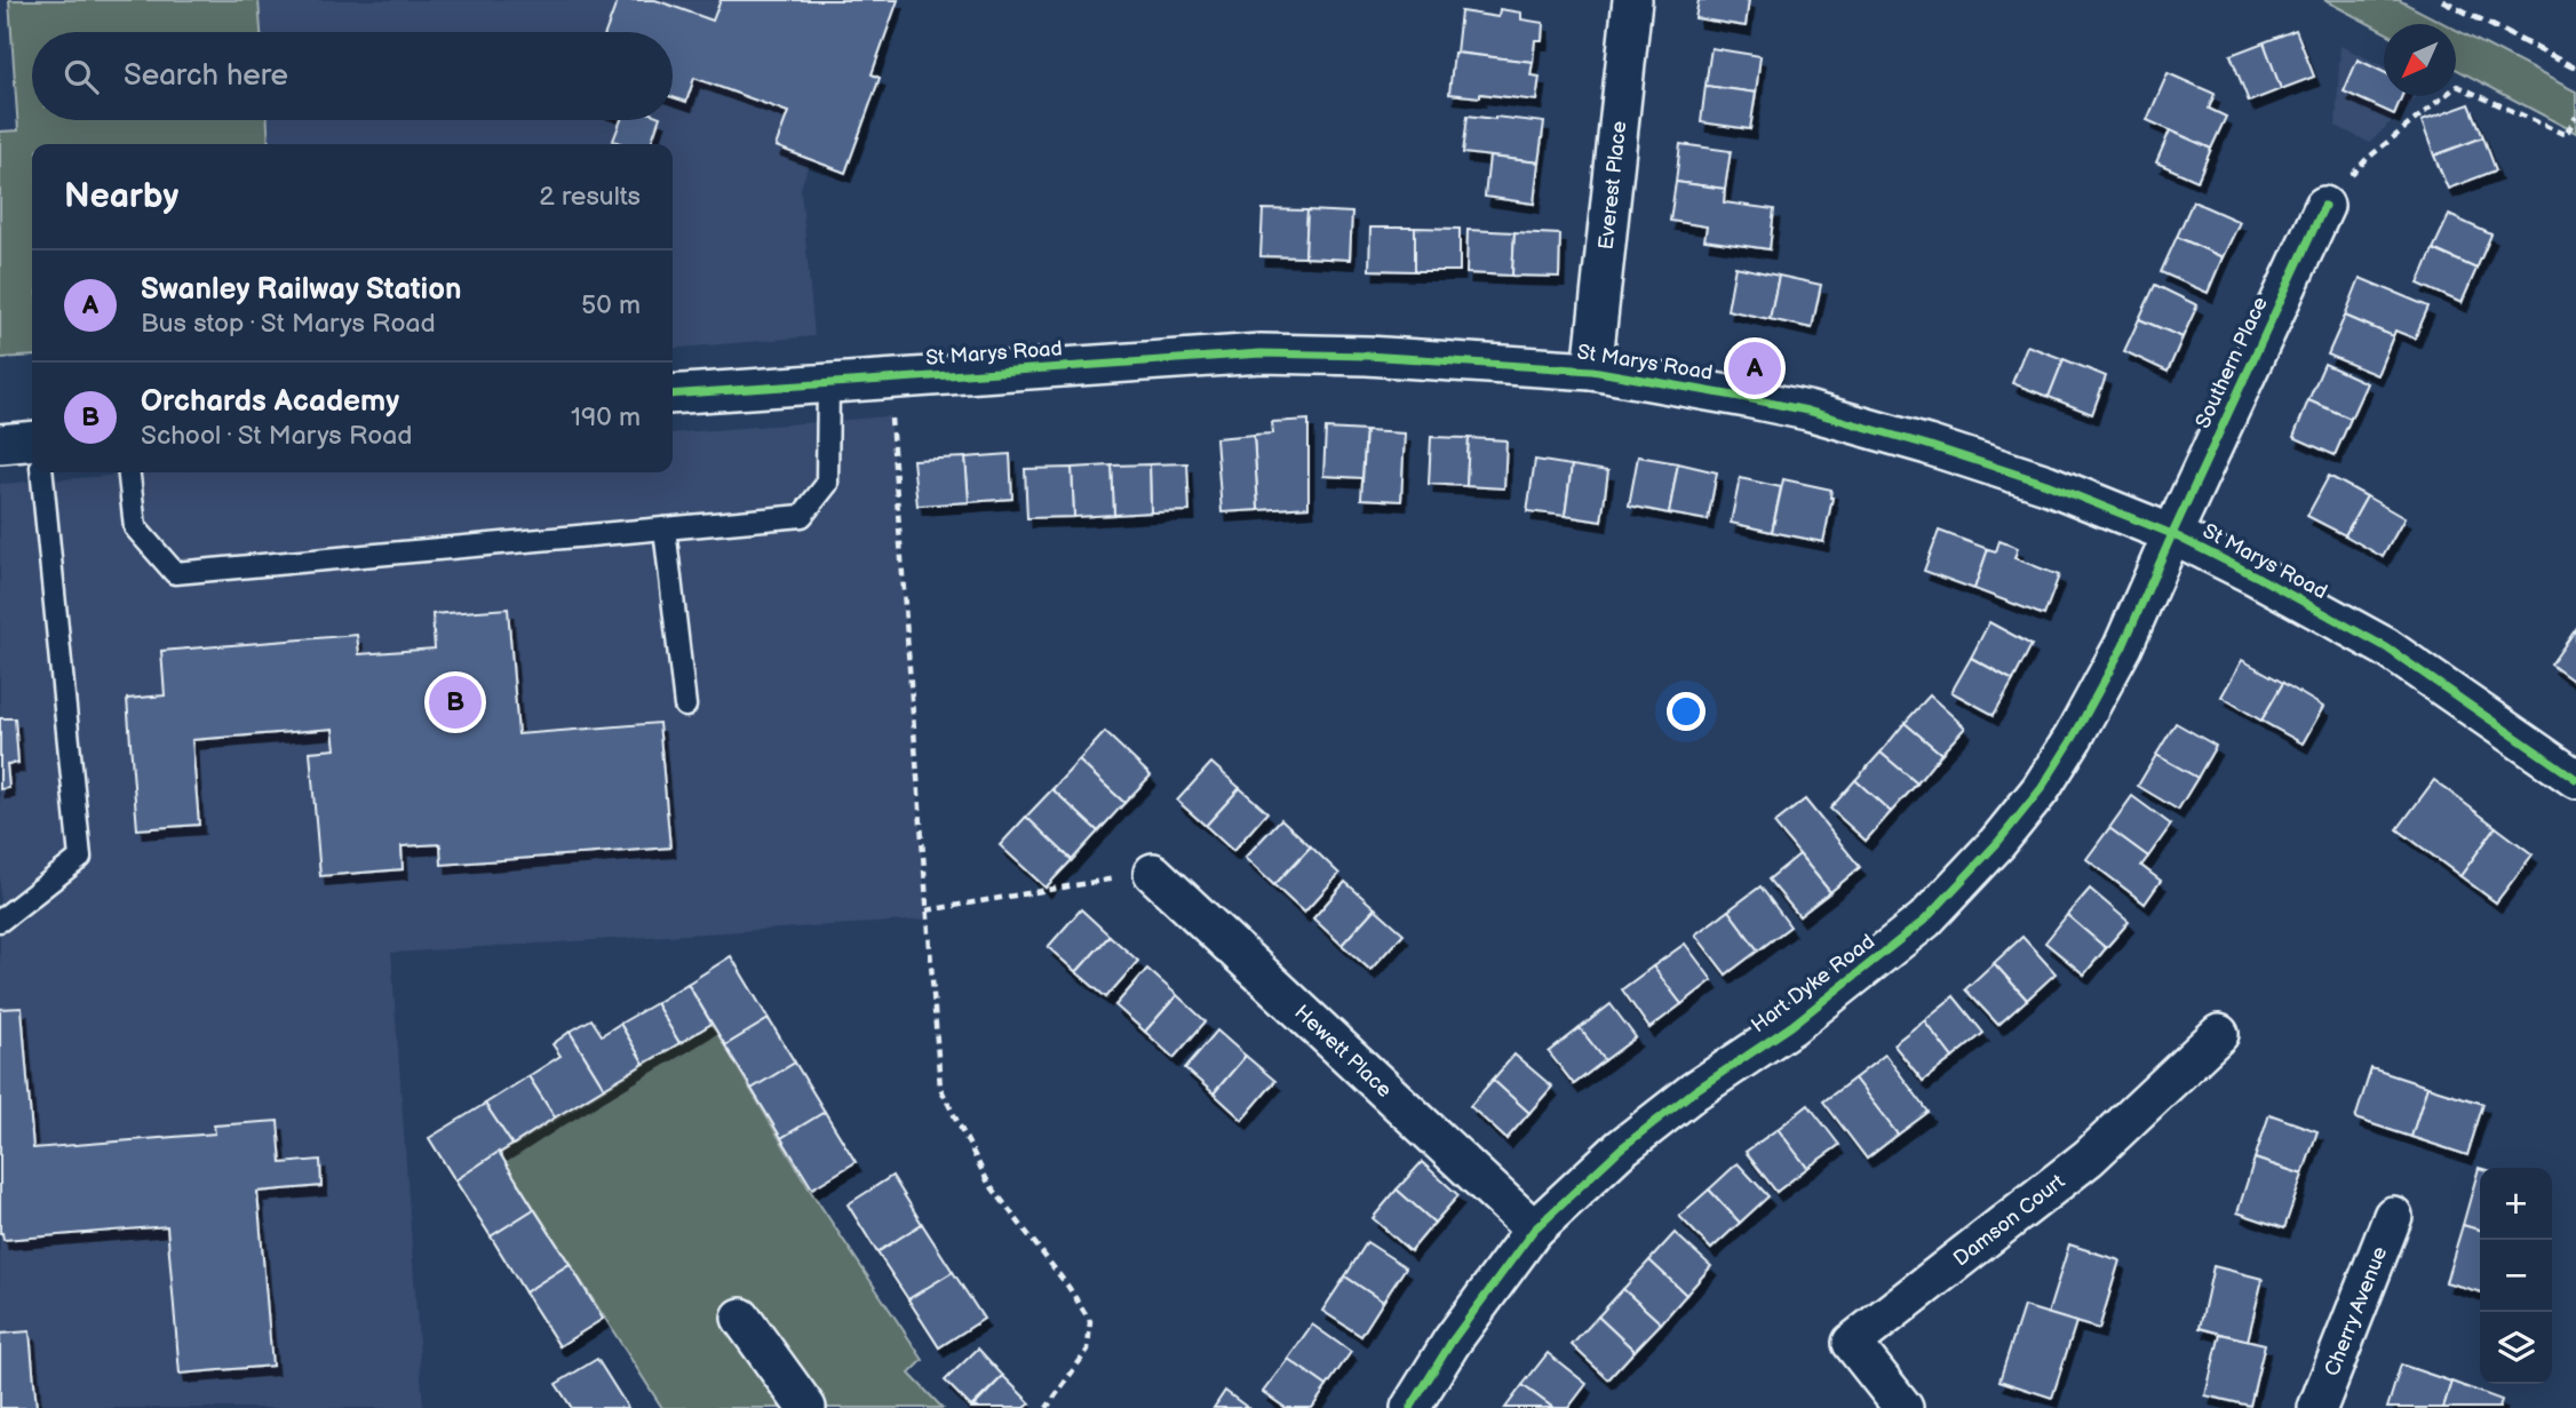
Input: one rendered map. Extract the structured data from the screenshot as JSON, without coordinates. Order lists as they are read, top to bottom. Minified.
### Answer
{"streets":{"street":["Everest Place","St Marys Road","Southern Place","Hart Dyke Road","Hewett Place","Damson Court","Cherry Avenue"]},"crossings":[["Everest Place","St Marys Road"],["St Marys Road","Southern Place"],["St Marys Road","Hart Dyke Road"],["Southern Place","Hart Dyke Road"],["Hart Dyke Road","Hewett Place"]],"north":"bottom left","page":{"search":"Search here","heading":["Nearby","2 results"],"list":[{"mark":"A","name":"Swanley Railway Station","note":"Bus stop · St Marys Road","value":"50 m"},{"mark":"B","name":"Orchards Academy","note":"School · St Marys Road","value":"190 m"}],"pins":["A","B"],"map_buttons":["+","−"]}}
